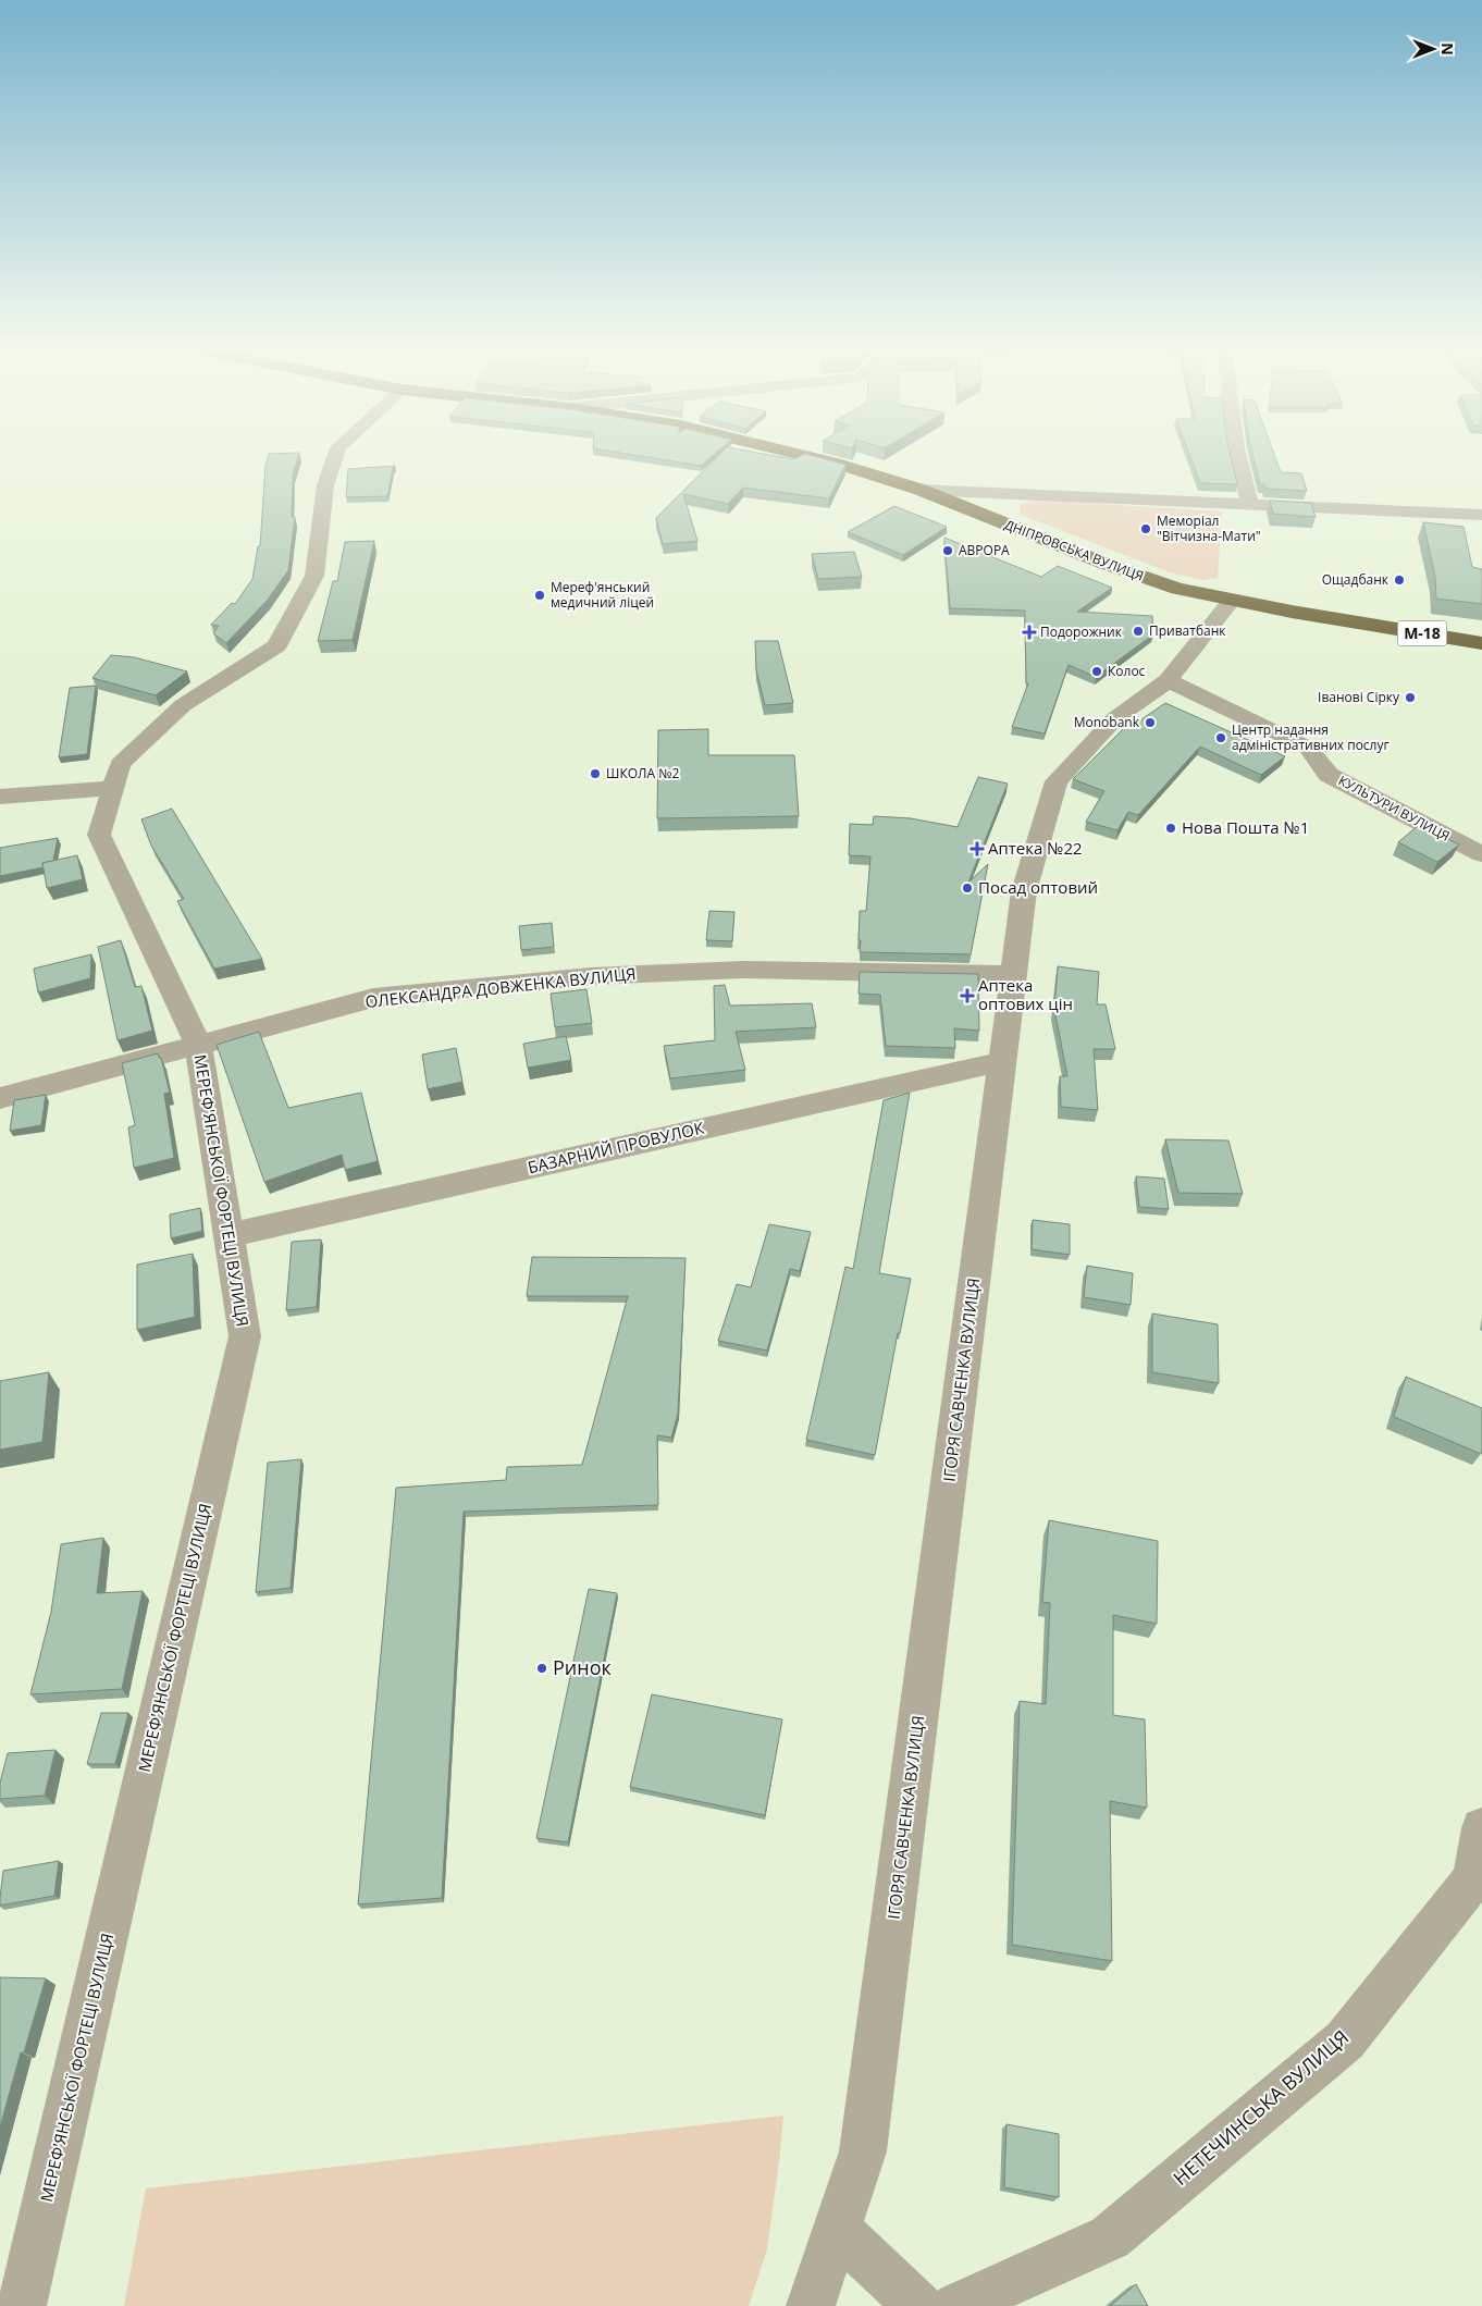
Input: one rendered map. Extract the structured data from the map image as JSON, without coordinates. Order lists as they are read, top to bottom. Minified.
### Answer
{"streets":{"highway":["ДНІПРОВСЬКА ВУЛИЦЯ","М-18"],"street":["КУЛЬТУРИ ВУЛИЦЯ","ОЛЕКСАНДРА ДОВЖЕНКА ВУЛИЦЯ","БАЗАРНИЙ ПРОВУЛОК","МЕРЕФ'ЯНСЬКОЇ ФОРТЕЦІ ВУЛИЦЯ","ІГОРЯ САВЧЕНКА ВУЛИЦЯ","НЕТЕЧИНСЬКА ВУЛИЦЯ"]},"crossings":[["ДНІПРОВСЬКА ВУЛИЦЯ","ІГОРЯ САВЧЕНКА ВУЛИЦЯ"],["КУЛЬТУРИ ВУЛИЦЯ","ІГОРЯ САВЧЕНКА ВУЛИЦЯ"],["ОЛЕКСАНДРА ДОВЖЕНКА ВУЛИЦЯ","МЕРЕФ'ЯНСЬКОЇ ФОРТЕЦІ ВУЛИЦЯ"],["ОЛЕКСАНДРА ДОВЖЕНКА ВУЛИЦЯ","ІГОРЯ САВЧЕНКА ВУЛИЦЯ"],["БАЗАРНИЙ ПРОВУЛОК","МЕРЕФ'ЯНСЬКОЇ ФОРТЕЦІ ВУЛИЦЯ"],["БАЗАРНИЙ ПРОВУЛОК","ІГОРЯ САВЧЕНКА ВУЛИЦЯ"]],"places":{"other":["Меморіал \"Вітчизна-Мати\"","АВРОРА","Ощадбанк","Мереф'янський медичний ліцей","Приватбанк","Колос","Іванові Сірку","Monobank","Центр надання адміністративних послуг","ШКОЛА №2","Нова Пошта №1","Посад оптовий","Ринок"],"health":["Подорожник","Аптека №22","Аптека оптових цін"]},"north":"right"}
